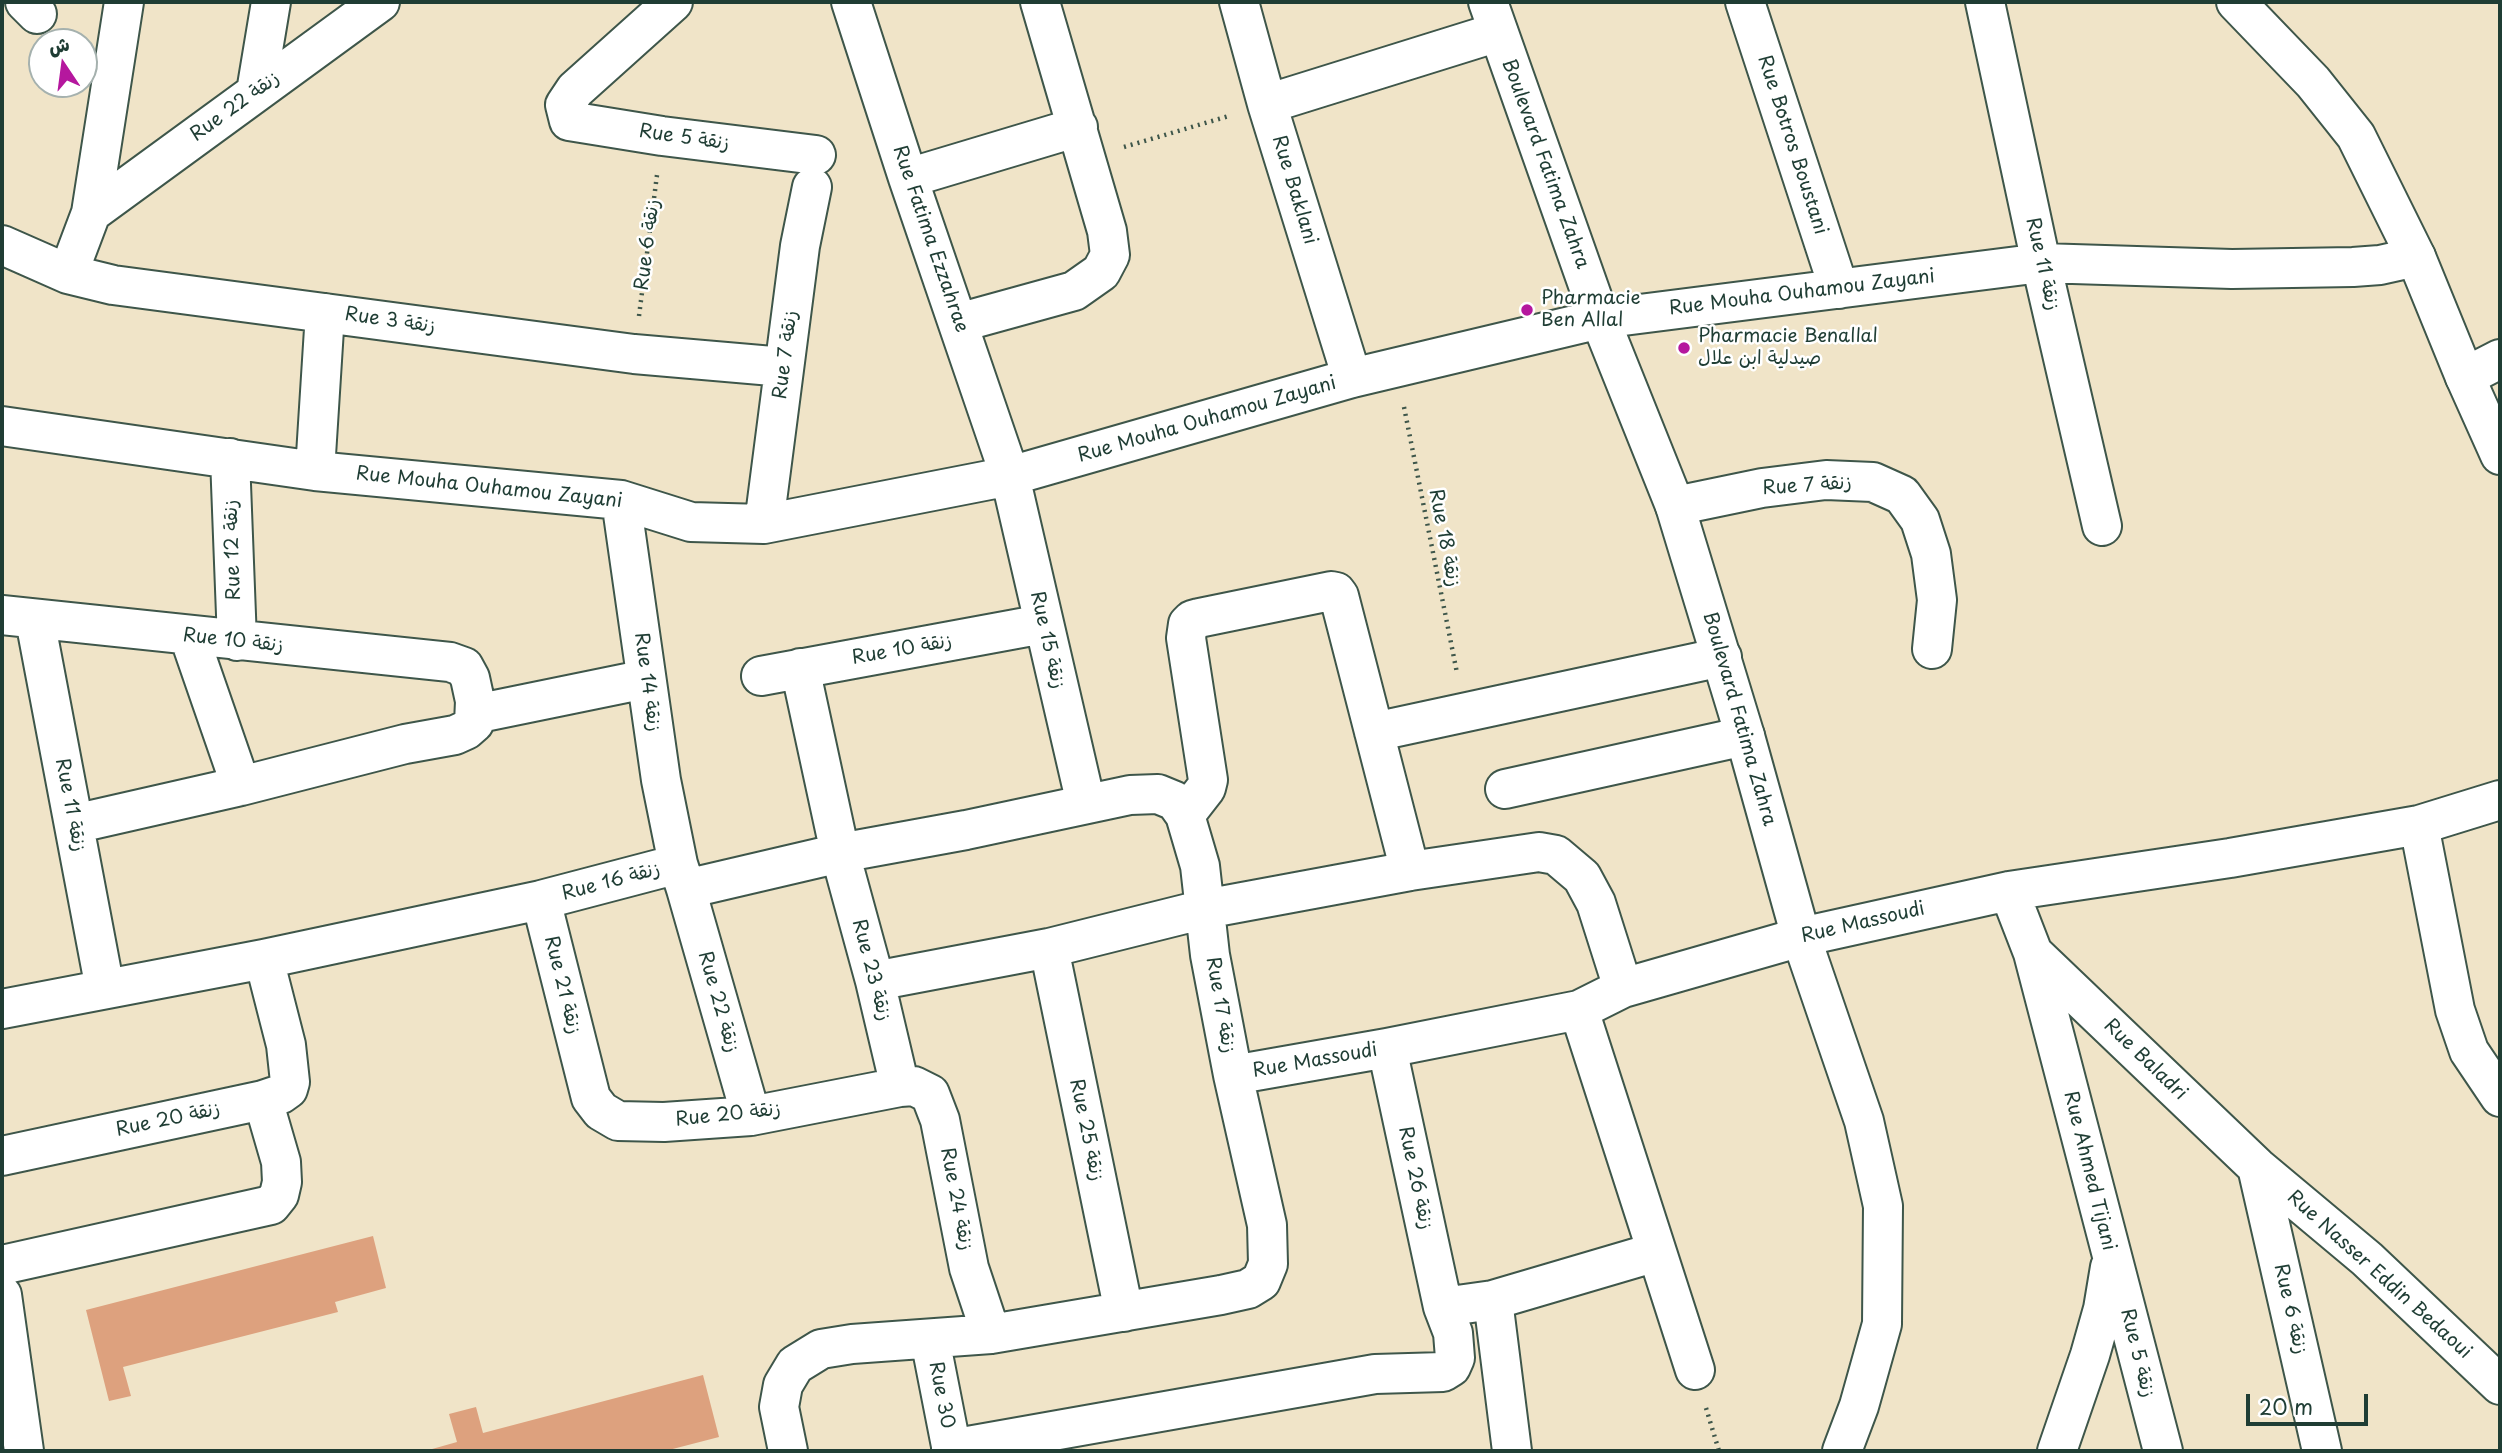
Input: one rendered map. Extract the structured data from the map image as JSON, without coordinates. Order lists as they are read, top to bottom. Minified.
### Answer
{"streets":{"street":["Rue 22 زنقة","Rue 5 زنقة","Rue Botros Boustani","Boulevard Fatima Zahra","Rue Baklani","Rue Fatima Ezzahrae","Rue 6 زنقة","Rue 11 زنقة","Rue Mouha Ouhamou Zayani","Rue 3 زنقة","Rue 7 زنقة","Rue 12 زنقة","Rue 15 زنقة","Rue 10 زنقة","Rue 14 زنقة","Rue 16 زنقة","Rue Massoudi","Rue 23 زنقة","Rue 21 زنقة","Rue 17 زنقة","Rue Baladri","Rue 20 زنقة","Rue 25 زنقة","Rue Ahmed Tijani","Rue 26 زنقة","Rue 24 زنقة","Rue Nasser Eddin Bedaoui","Rue 30"],"path":["Rue 18 زنقة"]},"crossings":[["Rue 22 زنقة","Rue 14 زنقة"],["Rue 22 زنقة","Rue 16 زنقة"],["Rue 22 زنقة","Rue 20 زنقة"],["Rue 5 زنقة","Rue 6 زنقة"],["Rue 5 زنقة","Rue 7 زنقة"],["Rue 5 زنقة","Rue Ahmed Tijani"],["Rue Botros Boustani","Rue Mouha Ouhamou Zayani"],["Boulevard Fatima Zahra","Rue Mouha Ouhamou Zayani"],["Boulevard Fatima Zahra","Rue 7 زنقة"],["Boulevard Fatima Zahra","Rue Massoudi"],["Rue Baklani","Rue Mouha Ouhamou Zayani"],["Rue Fatima Ezzahrae","Rue Mouha Ouhamou Zayani"],["Rue Fatima Ezzahrae","Rue 15 زنقة"],["Rue 6 زنقة","Rue 3 زنقة"],["Rue 6 زنقة","Rue Baladri"],["Rue 6 زنقة","Rue Nasser Eddin Bedaoui"],["Rue 11 زنقة","Rue Mouha Ouhamou Zayani"],["Rue 11 زنقة","Rue 10 زنقة"],["Rue 11 زنقة","Rue 16 زنقة"],["Rue Mouha Ouhamou Zayani","Rue 7 زنقة"],["Rue Mouha Ouhamou Zayani","Rue 18 زنقة"],["Rue Mouha Ouhamou Zayani","Rue 12 زنقة"],["Rue Mouha Ouhamou Zayani","Rue 15 زنقة"],["Rue Mouha Ouhamou Zayani","Rue 14 زنقة"],["Rue 3 زنقة","Rue 7 زنقة"],["Rue 12 زنقة","Rue 10 زنقة"],["Rue 15 زنقة","Rue 10 زنقة"],["Rue 15 زنقة","Rue 16 زنقة"],["Rue 10 زنقة","Rue 23 زنقة"],["Rue 14 زنقة","Rue 16 زنقة"],["Rue 16 زنقة","Rue 23 زنقة"],["Rue 16 زنقة","Rue 21 زنقة"],["Rue 16 زنقة","Rue 17 زنقة"],["Rue 16 زنقة","Rue 20 زنقة"],["Rue Massoudi","Rue 17 زنقة"],["Rue Massoudi","Rue Ahmed Tijani"],["Rue Massoudi","Rue 26 زنقة"],["Rue 23 زنقة","Rue 20 زنقة"],["Rue 23 زنقة","Rue 24 زنقة"],["Rue 21 زنقة","Rue 20 زنقة"],["Rue 17 زنقة","Rue 25 زنقة"],["Rue Baladri","Rue Ahmed Tijani"],["Rue Baladri","Rue Nasser Eddin Bedaoui"],["Rue 20 زنقة","Rue 24 زنقة"],["Rue 26 زنقة","Rue 30"]],"places":["Pharmacie Ben Allal","Pharmacie Benallal صيدلية ابن علال"],"scale_bar":"20 m","north":"top"}
